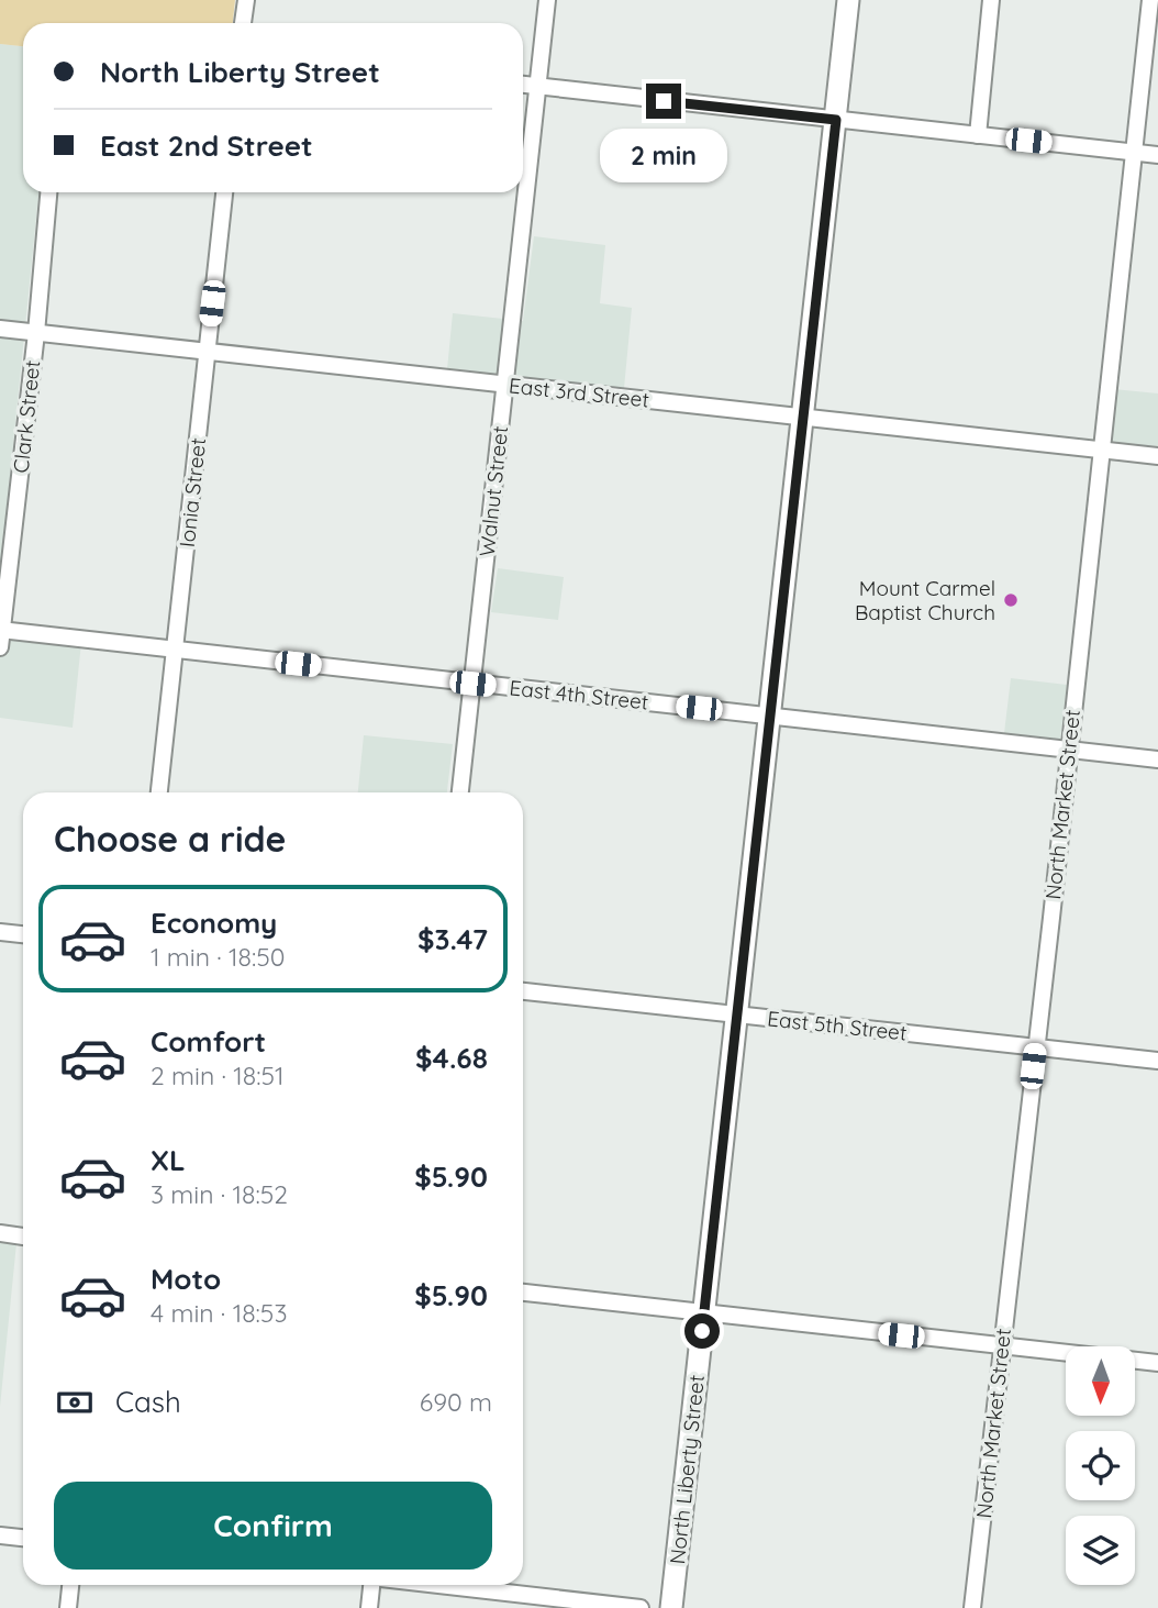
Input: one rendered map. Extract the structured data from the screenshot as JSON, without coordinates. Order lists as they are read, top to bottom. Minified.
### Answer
{"streets":{"street":["East 3rd Street","Clark Street","Walnut Street","Ionia Street","East 4th Street","North Market Street","East 5th Street","North Liberty Street"]},"crossings":[["East 3rd Street","Clark Street"],["East 3rd Street","Walnut Street"],["East 3rd Street","Ionia Street"],["East 3rd Street","North Market Street"],["East 3rd Street","North Liberty Street"],["Clark Street","East 4th Street"],["Walnut Street","East 4th Street"],["Ionia Street","East 4th Street"],["East 4th Street","North Market Street"],["East 4th Street","North Liberty Street"],["North Market Street","East 5th Street"],["East 5th Street","North Liberty Street"]],"places":["Mount Carmel Baptist Church"],"north":"bottom","page":{"banner":["North Liberty Street","East 2nd Street"],"bubble":"2 min","heading":"Choose a ride","list":[{"name":"Economy","note":"1 min · 18:50","value":"$3.47"},{"name":"Comfort","note":"2 min · 18:51","value":"$4.68"},{"name":"XL","note":"3 min · 18:52","value":"$5.90"},{"name":"Moto","note":"4 min · 18:53","value":"$5.90"}],"pay":["Cash","690 m"],"buttons":"Confirm"}}
